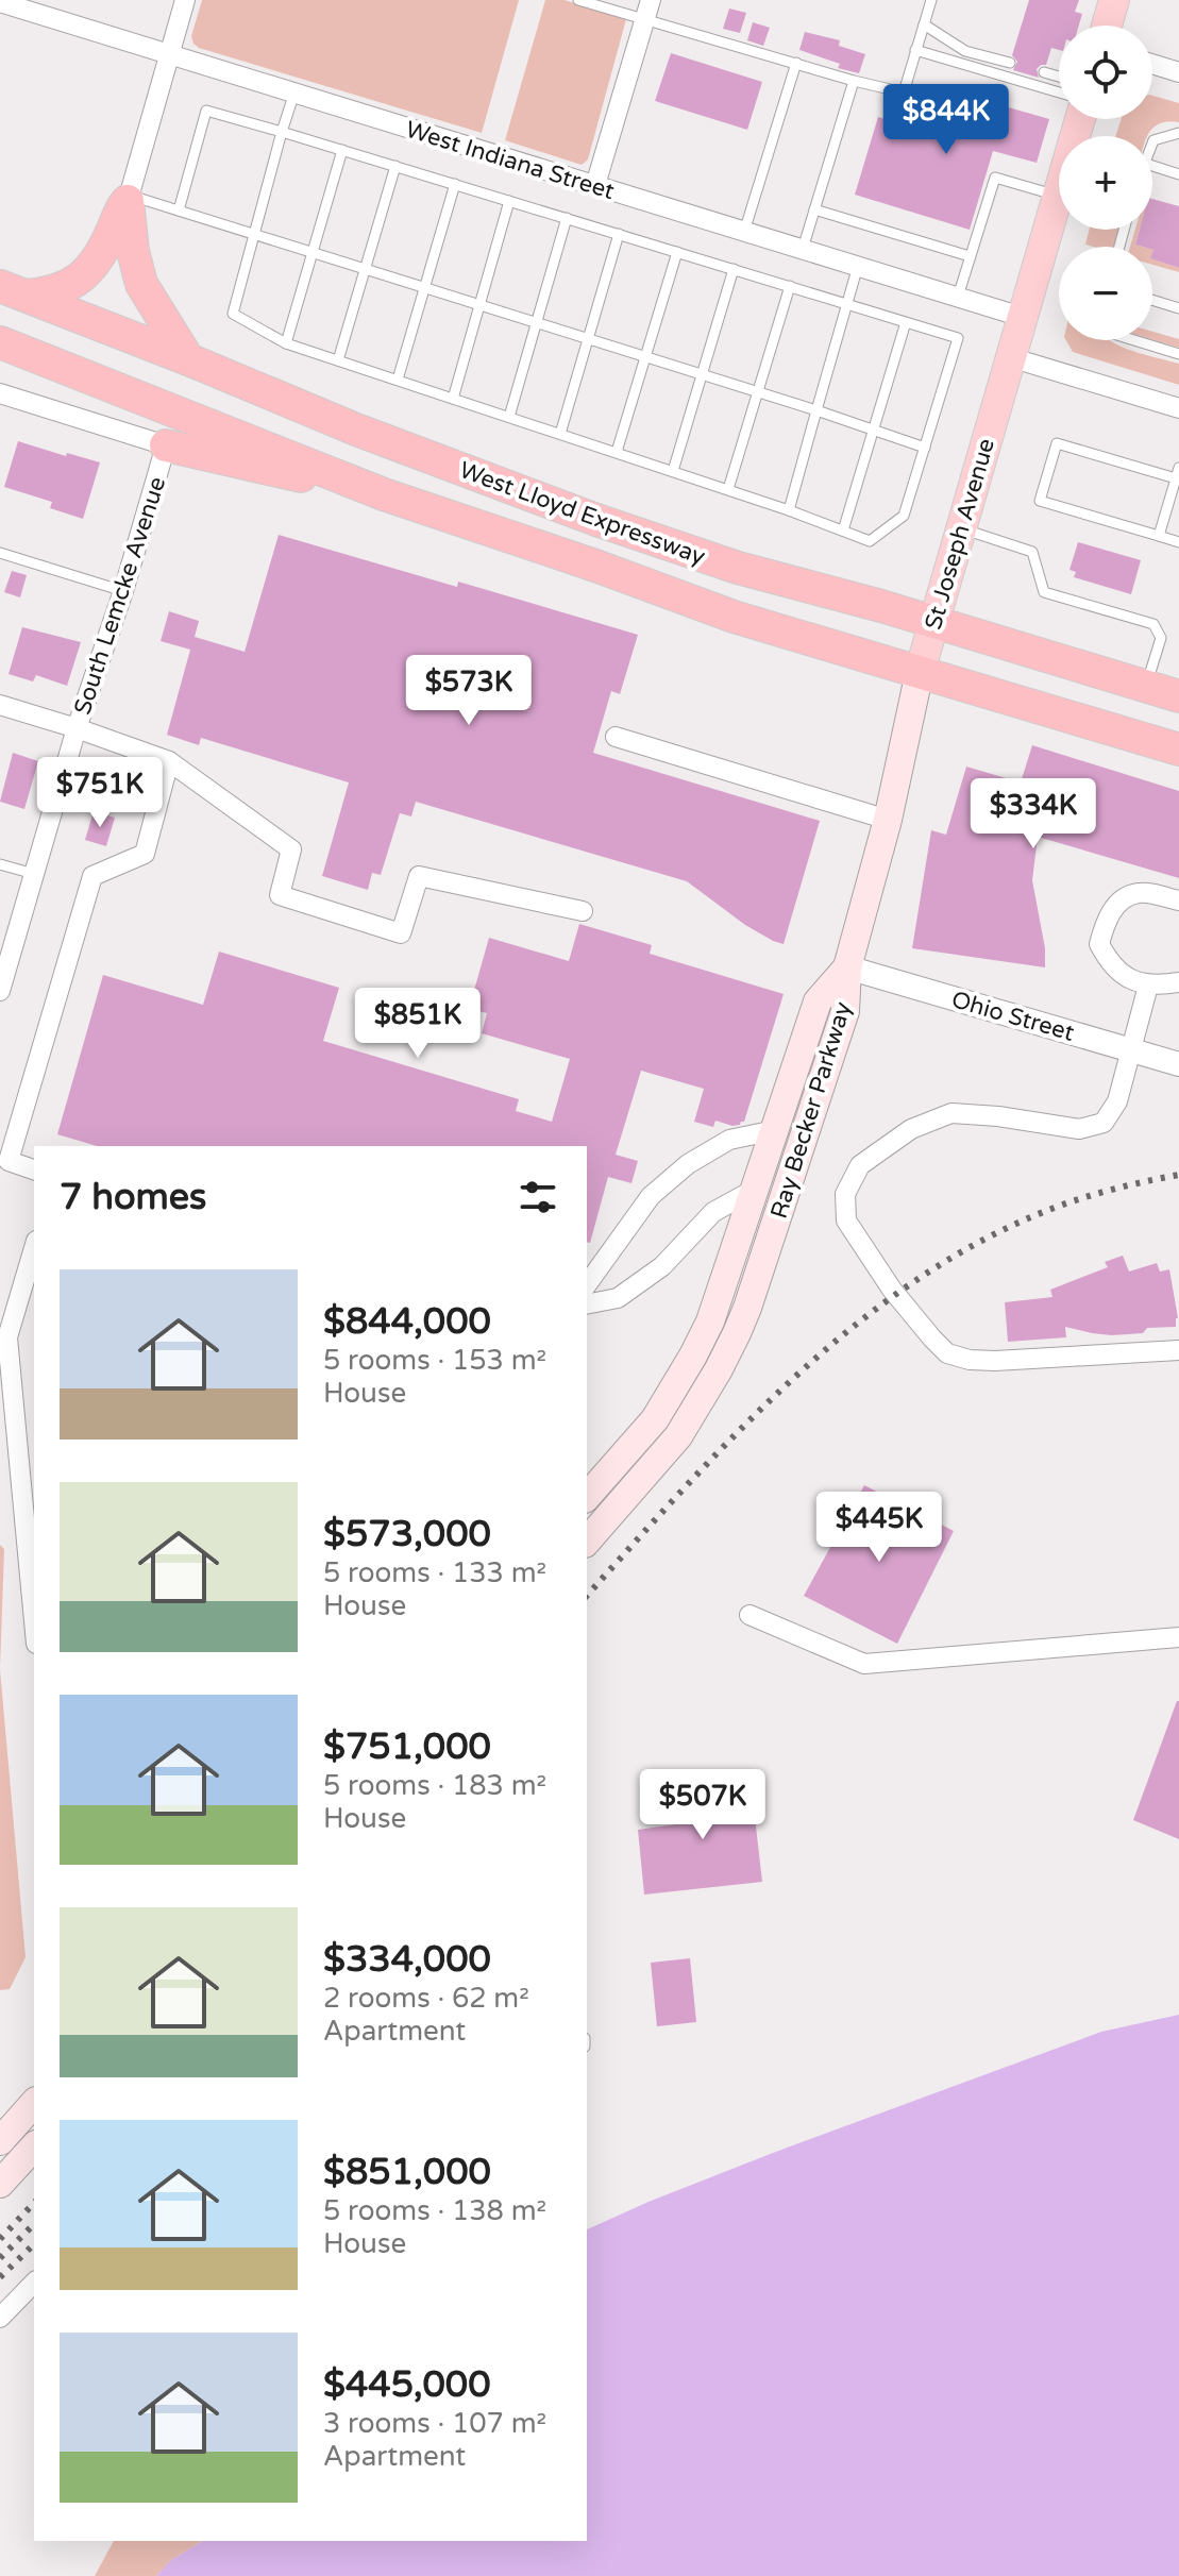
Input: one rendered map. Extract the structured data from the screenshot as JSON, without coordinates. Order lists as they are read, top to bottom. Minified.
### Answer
{"streets":{"highway":["West Lloyd Expressway"],"main road":["St Joseph Avenue","Ray Becker Parkway"],"street":["West Indiana Street","South Lemcke Avenue","Ohio Street"]},"crossings":[["West Indiana Street","St Joseph Avenue"],["West Lloyd Expressway","St Joseph Avenue"],["St Joseph Avenue","Ohio Street"],["St Joseph Avenue","Ray Becker Parkway"],["Ohio Street","Ray Becker Parkway"]],"page":{"map_buttons":["+","−"],"price":["$844K","$573K","$751K","$334K","$851K","$445K","$507K"],"heading":"7 homes","list":[{"name":"$844,000","note":"5 rooms · 153 m² · House"},{"name":"$573,000","note":"5 rooms · 133 m² · House"},{"name":"$751,000","note":"5 rooms · 183 m² · House"},{"name":"$334,000","note":"2 rooms · 62 m² · Apartment"},{"name":"$851,000","note":"5 rooms · 138 m² · House"},{"name":"$445,000","note":"3 rooms · 107 m² · Apartment"}]}}
